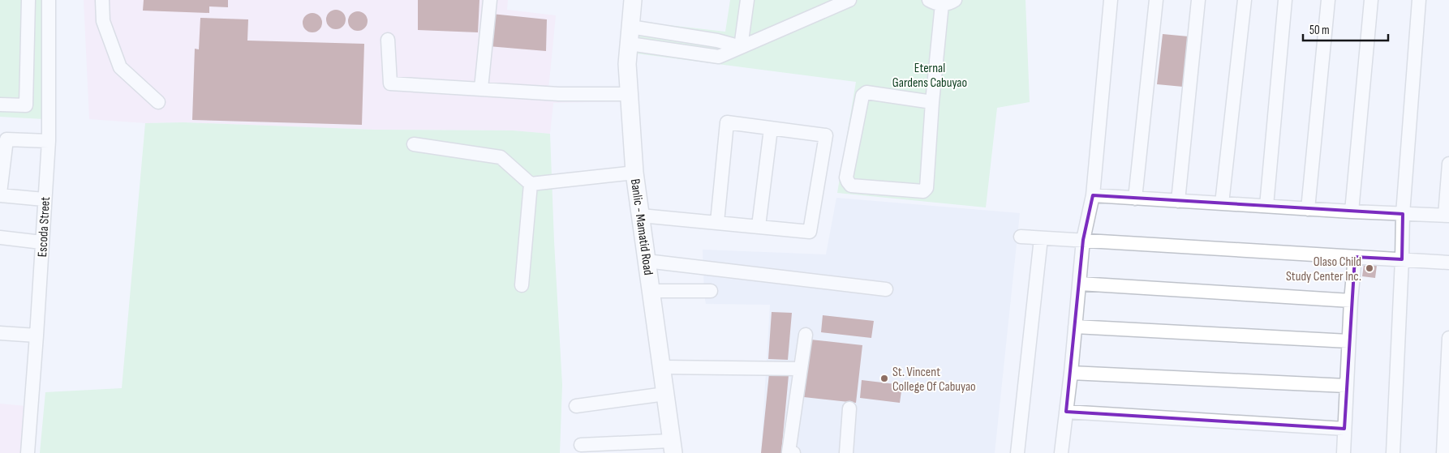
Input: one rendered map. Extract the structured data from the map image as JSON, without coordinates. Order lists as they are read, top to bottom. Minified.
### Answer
{"streets":{"main road":["Banlic - Mamatid Road"],"street":["Escoda Street"]},"parks":["Eternal Gardens Cabuyao"],"places":["Olaso Child Study Center Inc.","St. Vincent College Of Cabuyao"],"scale_bar":"50 m"}
